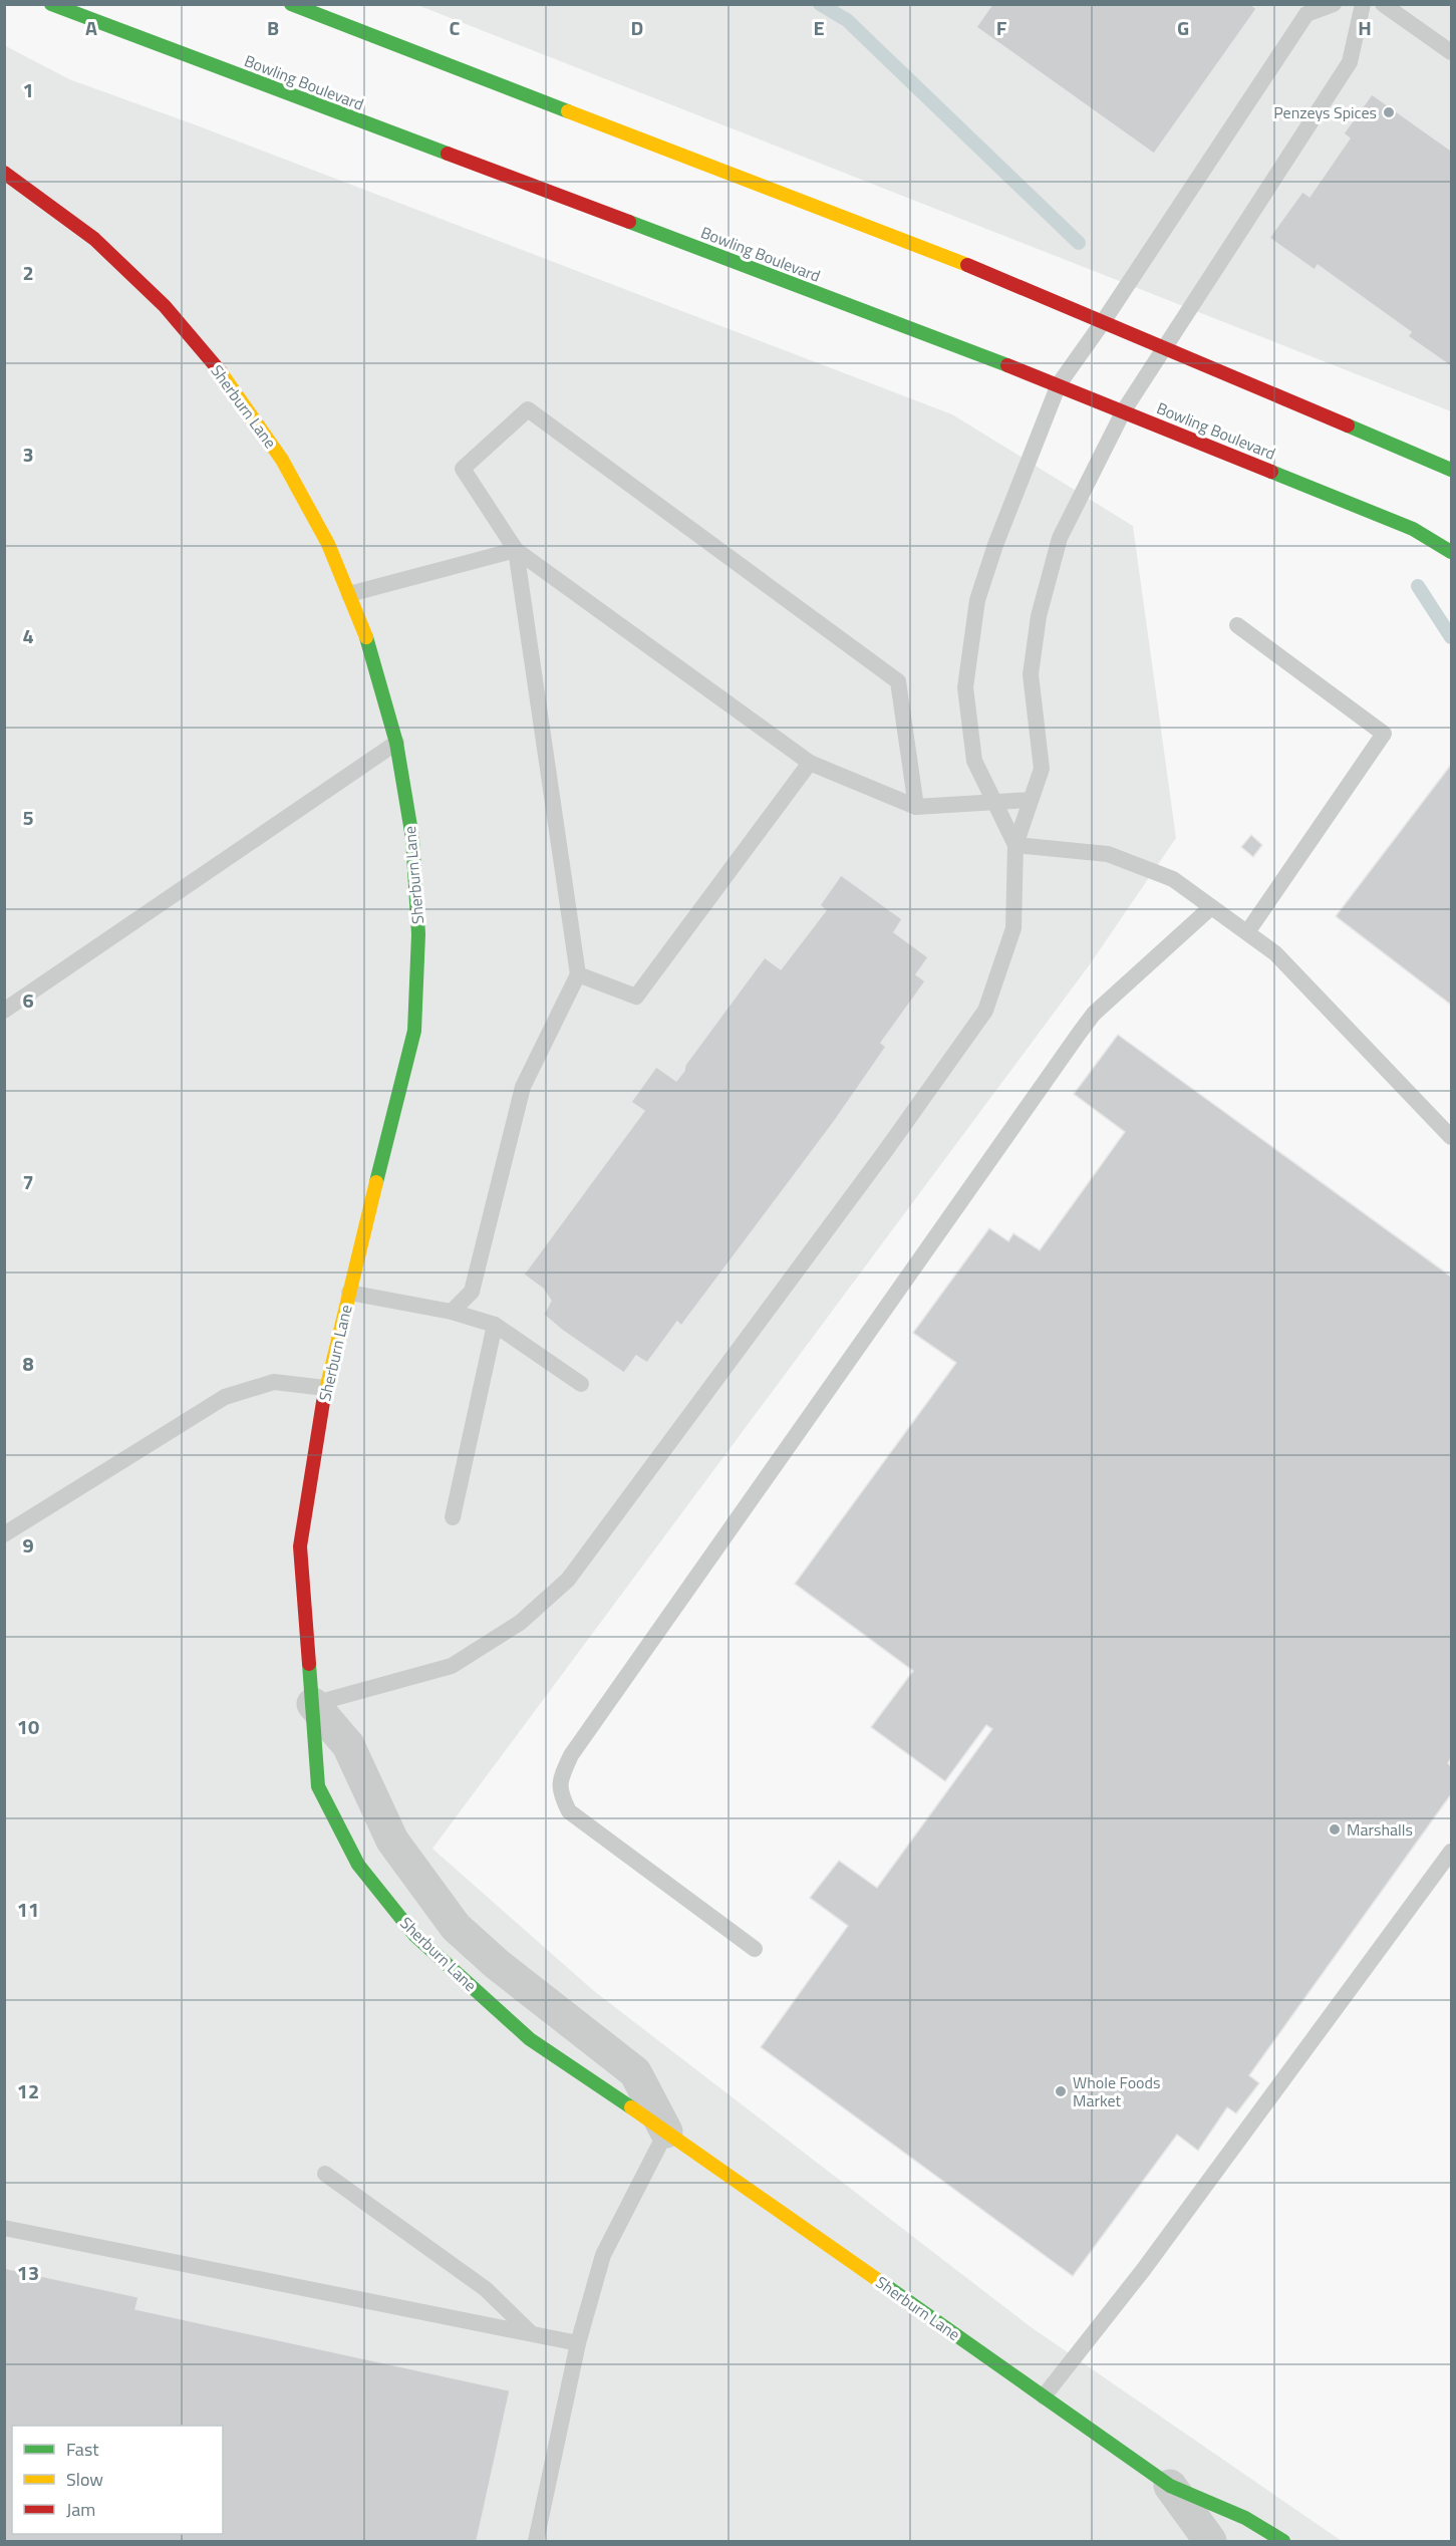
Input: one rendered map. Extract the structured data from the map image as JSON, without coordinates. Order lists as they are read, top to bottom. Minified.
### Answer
{"streets":{"street":["Bowling Boulevard","Sherburn Lane"]},"places":["Penzeys Spices","Marshalls","Whole Foods Market"],"legend":["Fast","Slow","Jam"],"grid":{"columns":["A","B","C","D","E","F","G","H"],"rows":["1","2","3","4","5","6","7","8","9","10","11","12","13"]}}
